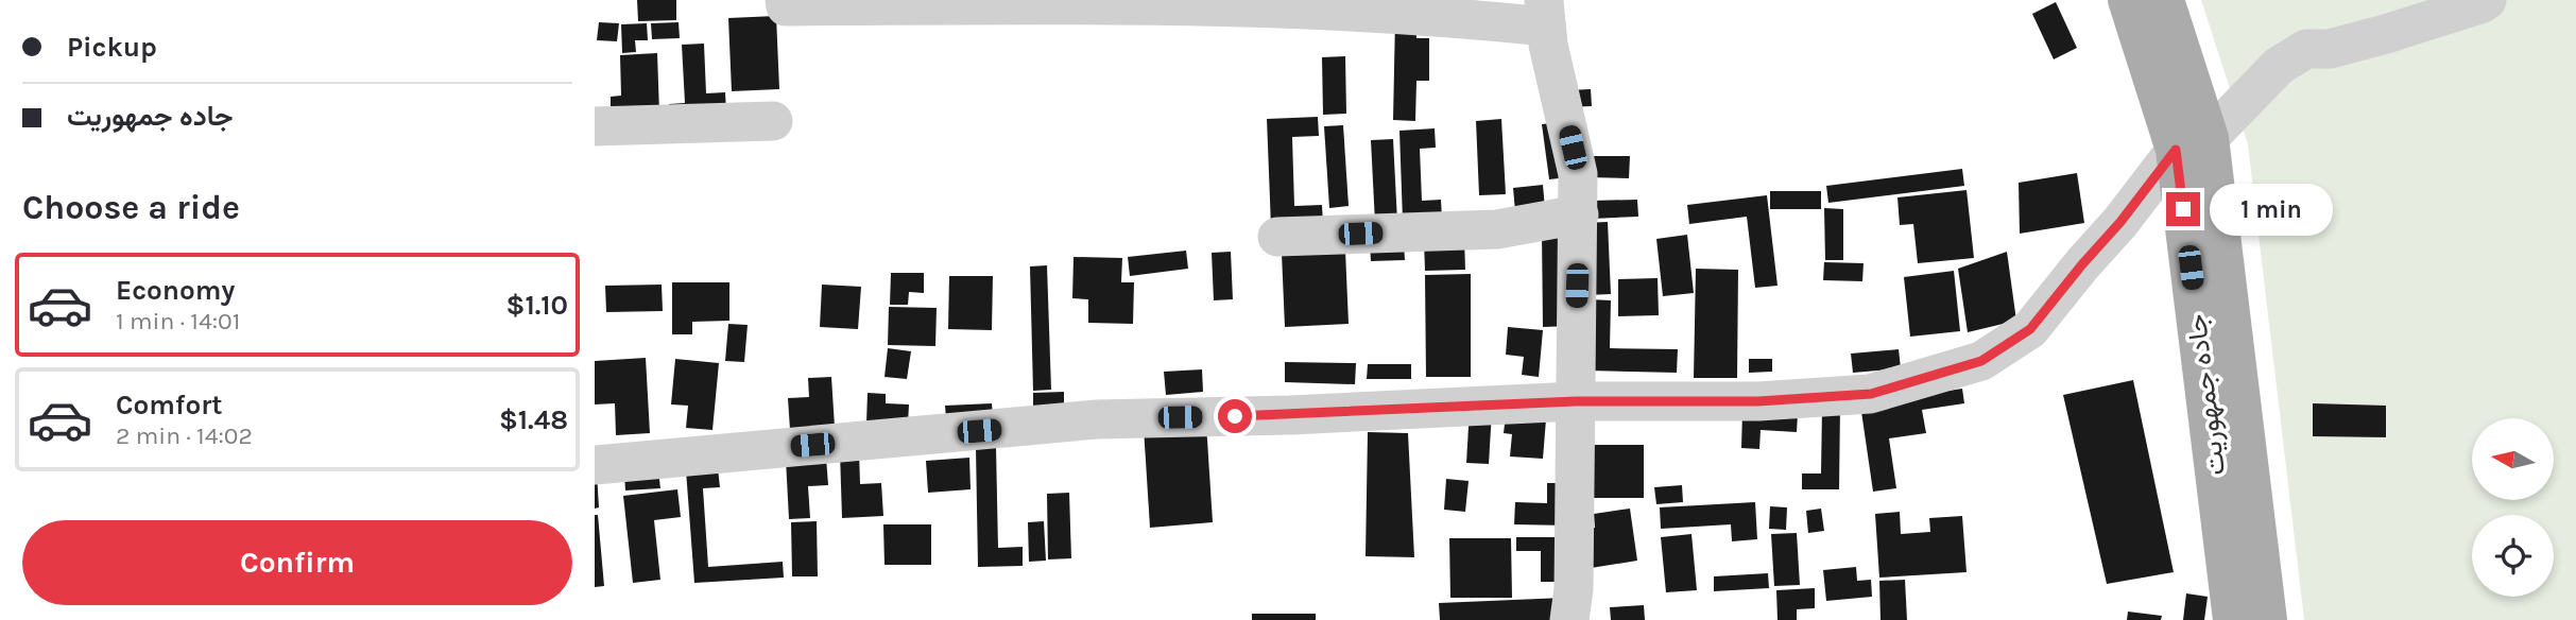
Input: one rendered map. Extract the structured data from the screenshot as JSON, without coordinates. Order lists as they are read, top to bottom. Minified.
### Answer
{"streets":{"main road":["جاده جمهوریت"]},"north":"left","page":{"banner":["Pickup","جاده جمهوریت"],"heading":"Choose a ride","bubble":"1 min","list":[{"name":"Economy","note":"1 min · 14:01","value":"$1.10"},{"name":"Comfort","note":"2 min · 14:02","value":"$1.48"}],"buttons":"Confirm"}}
